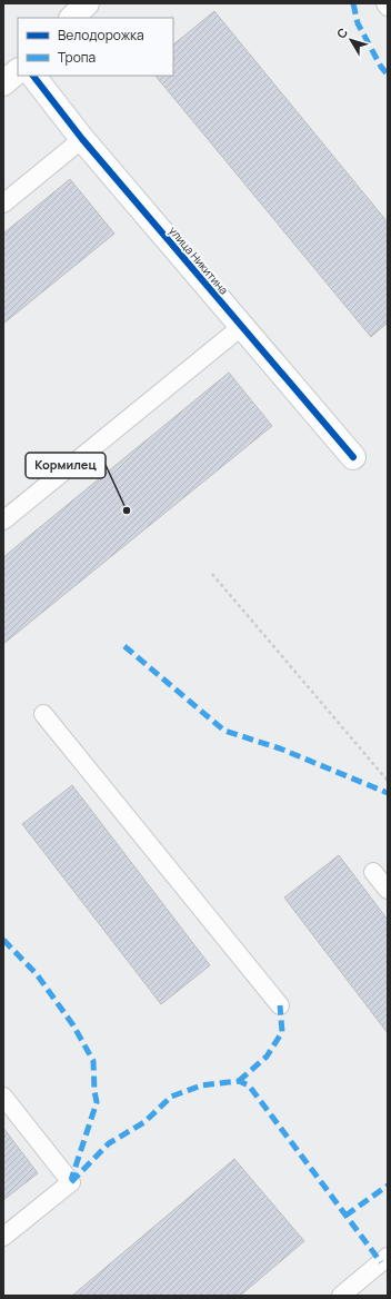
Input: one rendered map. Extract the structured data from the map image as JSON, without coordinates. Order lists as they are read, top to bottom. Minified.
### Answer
{"streets":{"street":["улица Никитина"]},"places":["Кормилец"],"legend":["Велодорожка","Тропа"],"north":"top left"}
